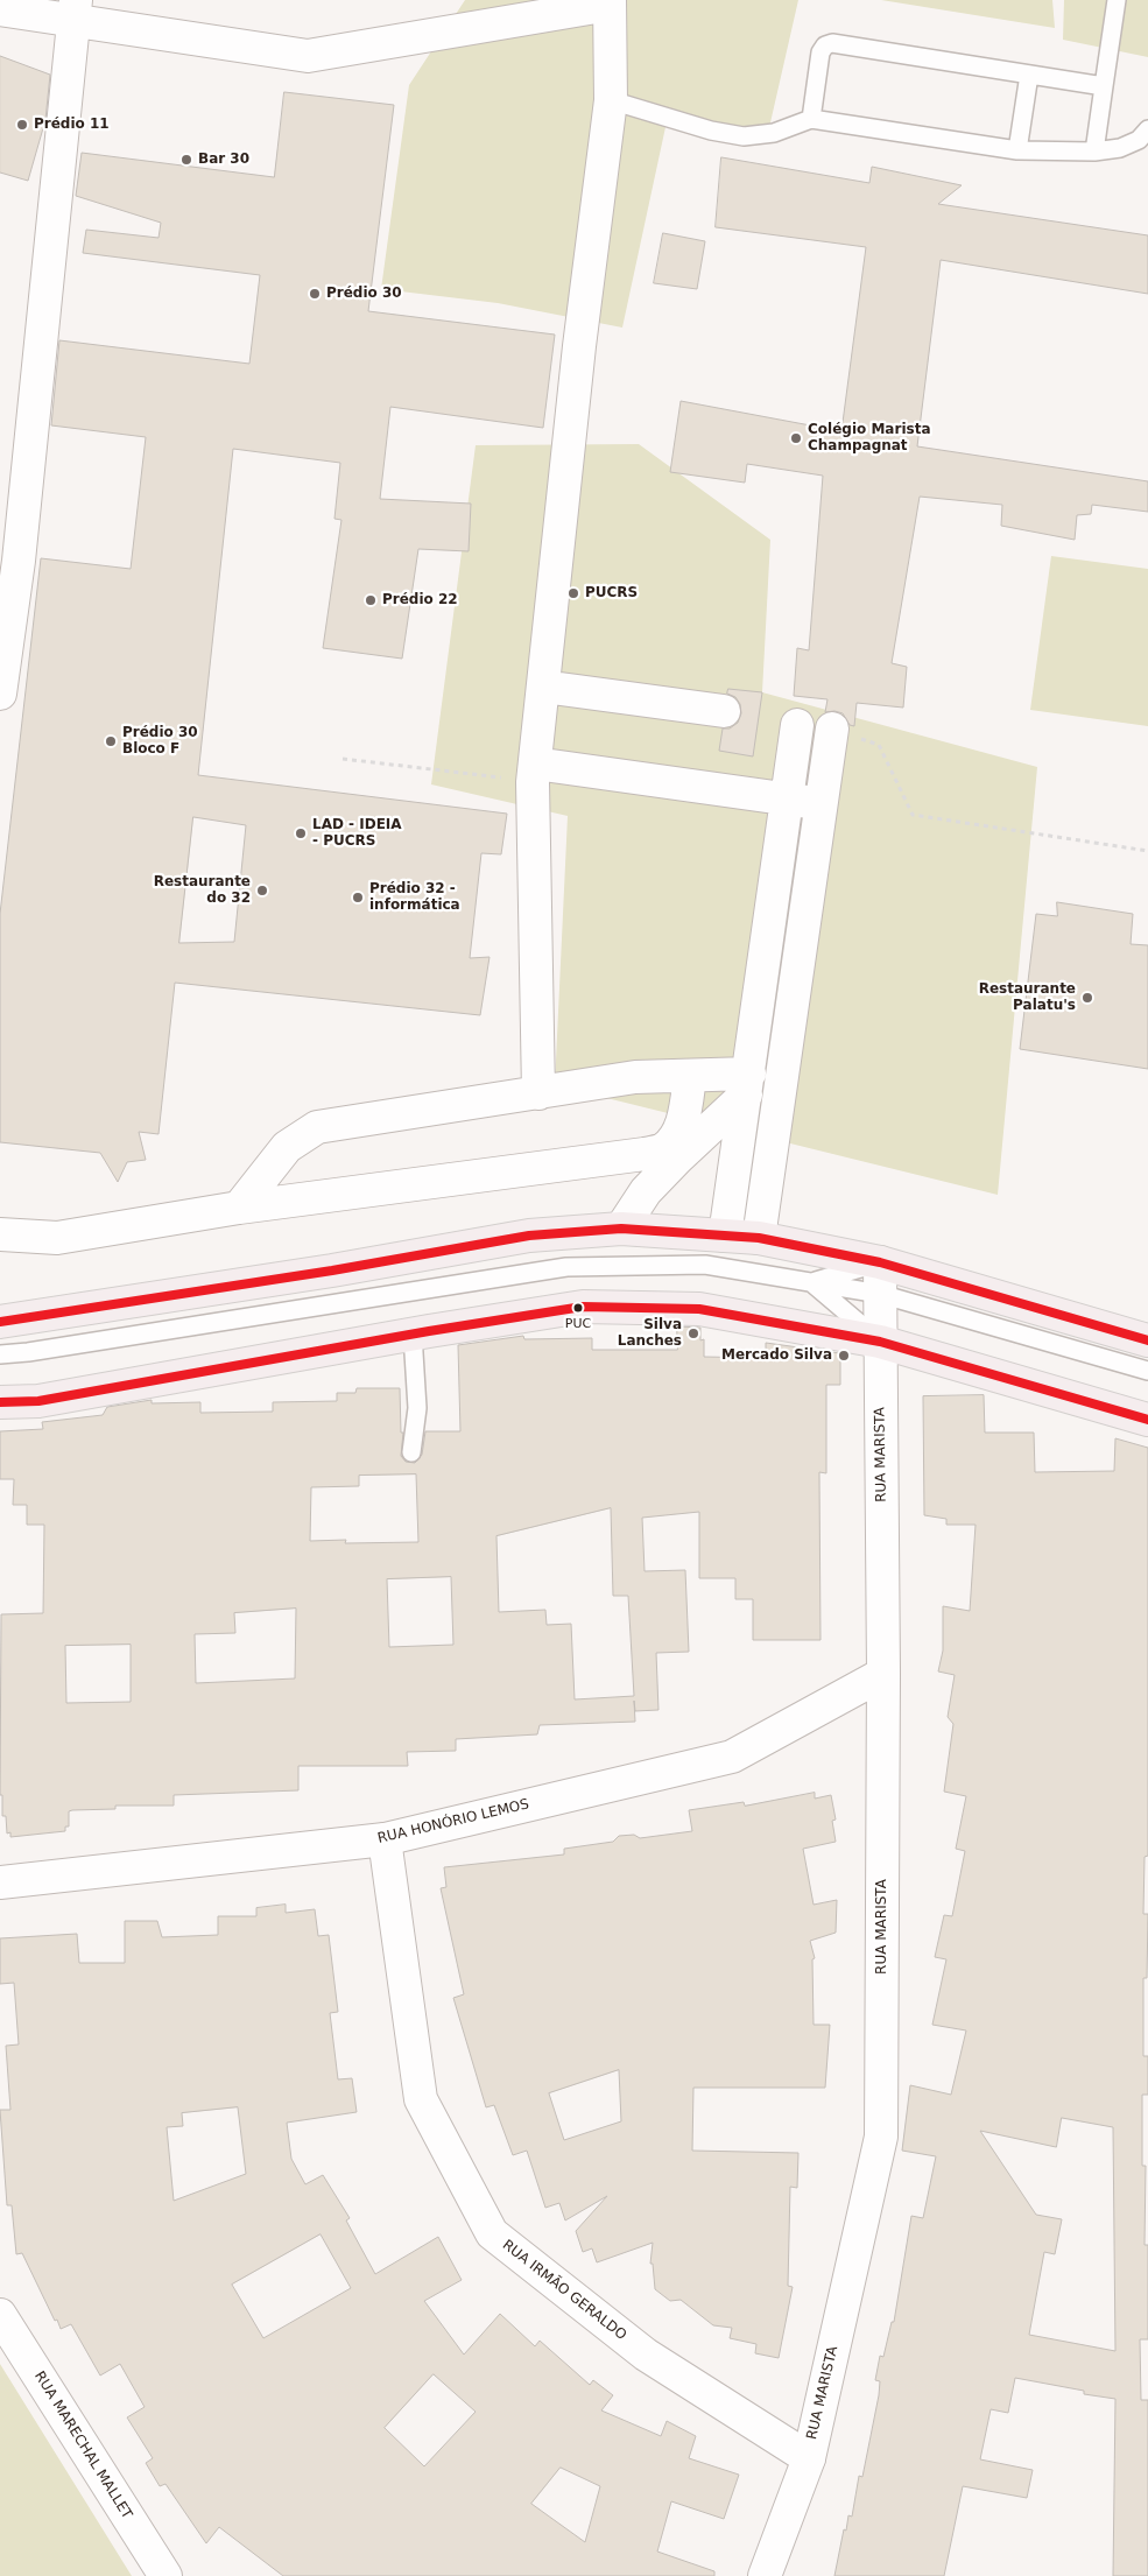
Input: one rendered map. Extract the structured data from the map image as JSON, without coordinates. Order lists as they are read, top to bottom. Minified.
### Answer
{"streets":{"street":["RUA MARISTA","RUA HONÓRIO LEMOS","RUA IRMÃO GERALDO","RUA MARECHAL MALLET"]},"crossings":[["RUA MARISTA","RUA HONÓRIO LEMOS"],["RUA MARISTA","RUA IRMÃO GERALDO"],["RUA HONÓRIO LEMOS","RUA IRMÃO GERALDO"]],"places":["Prédio 11","Bar 30","Prédio 30","Colégio Marista Champagnat","PUCRS","Prédio 22","Prédio 30 Bloco F","LAD - IDEIA - PUCRS","Restaurante do 32","Prédio 32 - informática","Restaurante Palatu's","PUC","Silva Lanches","Mercado Silva"]}
